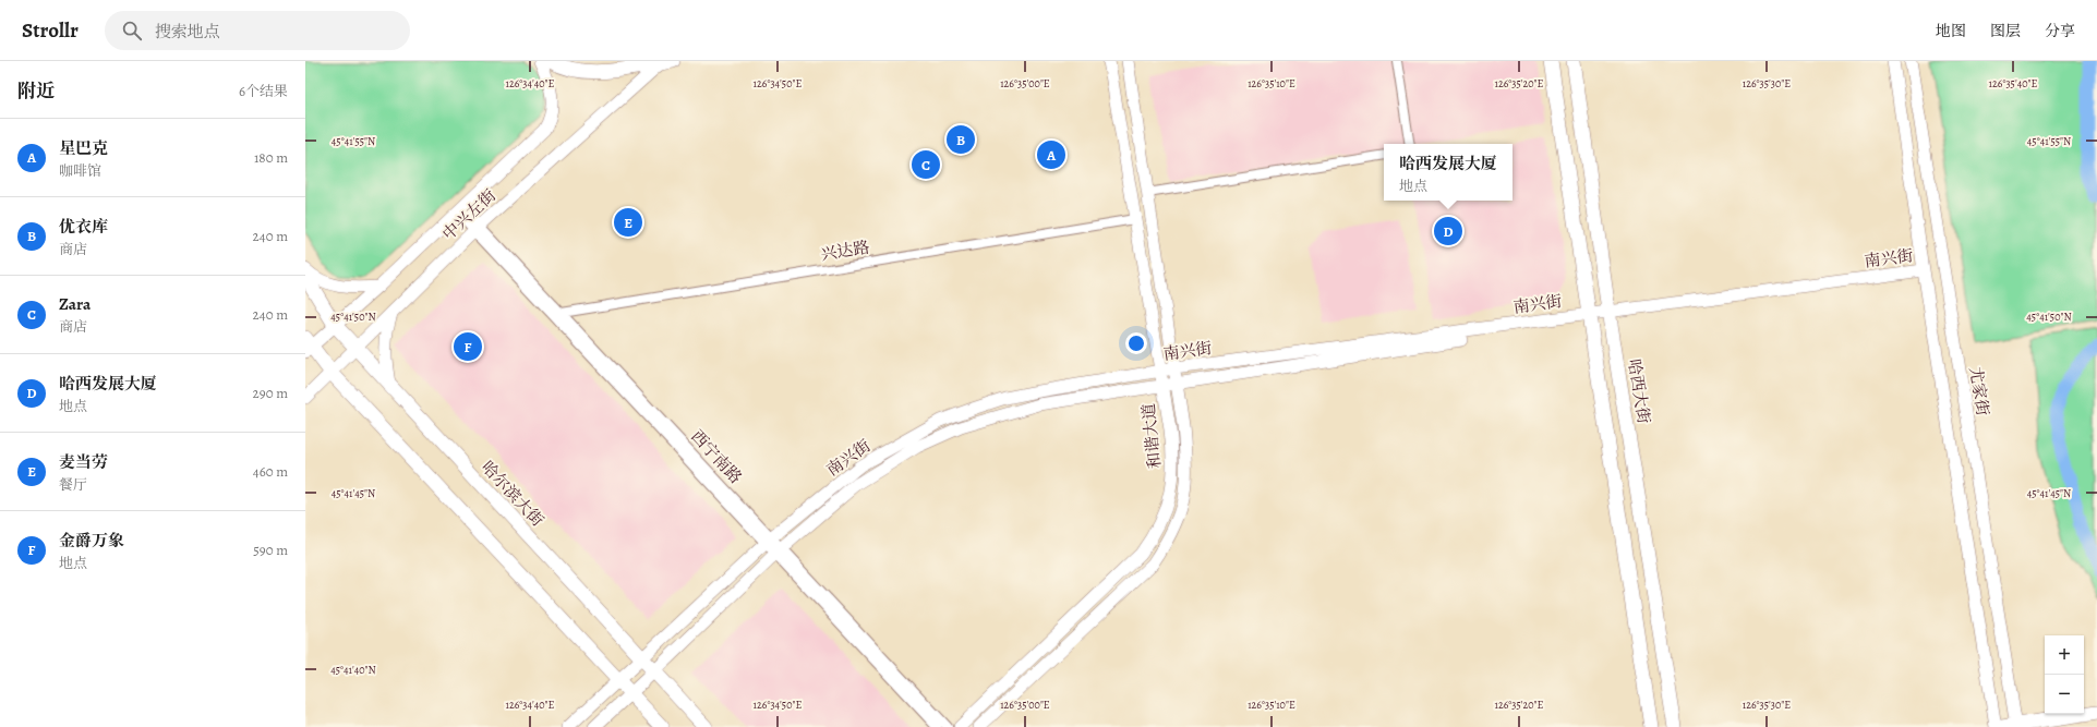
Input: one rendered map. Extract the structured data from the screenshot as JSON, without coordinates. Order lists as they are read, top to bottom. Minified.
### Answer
{"streets":{"main road":["中兴左街","南兴街","哈西大街","尤家街","和谐大道","哈尔滨大街"],"street":["兴达路","西宁南路"]},"crossings":[["中兴左街","西宁南路"],["中兴左街","哈尔滨大街"],["兴达路","和谐大道"],["兴达路","西宁南路"],["南兴街","哈西大街"],["南兴街","和谐大道"],["南兴街","西宁南路"],["南兴街","哈尔滨大街"]],"page":{"header":"Strollr","search":"搜索地点","nav":["地图","图层","分享"],"heading":["附近","6个结果"],"list":[{"mark":"A","name":"星巴克","note":"咖啡馆","value":"180 m"},{"mark":"B","name":"优衣库","note":"商店","value":"240 m"},{"mark":"C","name":"Zara","note":"商店","value":"240 m"},{"mark":"D","name":"哈西发展大厦","note":"地点","value":"290 m"},{"mark":"E","name":"麦当劳","note":"餐厅","value":"460 m"},{"mark":"F","name":"金爵万象","note":"地点","value":"590 m"}],"pins":["B","A","C","E","D","F"],"popup":["哈西发展大厦","地点"],"map_buttons":["+","−"]},"coordinates":["126°34'40\"E","126°34'50\"E","126°35'00\"E","126°35'10\"E","126°35'20\"E","126°35'30\"E","126°35'40\"E","45°41'55\"N","45°41'50\"N","45°41'45\"N","45°41'40\"N"]}
